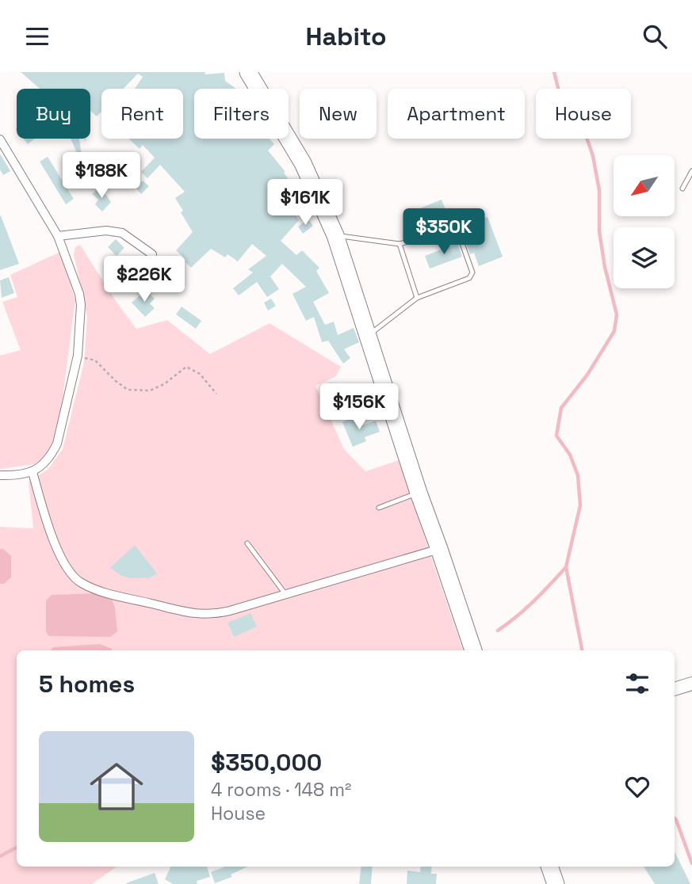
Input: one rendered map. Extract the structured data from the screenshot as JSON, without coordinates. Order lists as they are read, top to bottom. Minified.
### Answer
{"north":"bottom left","page":{"header":"Habito","chip":["Buy","Rent","Filters","New","Apartment","House"],"price":["$188K","$161K","$350K","$226K","$156K"],"heading":"5 homes","list":[{"name":"$350,000","note":"4 rooms · 148 m² · House"}]}}
